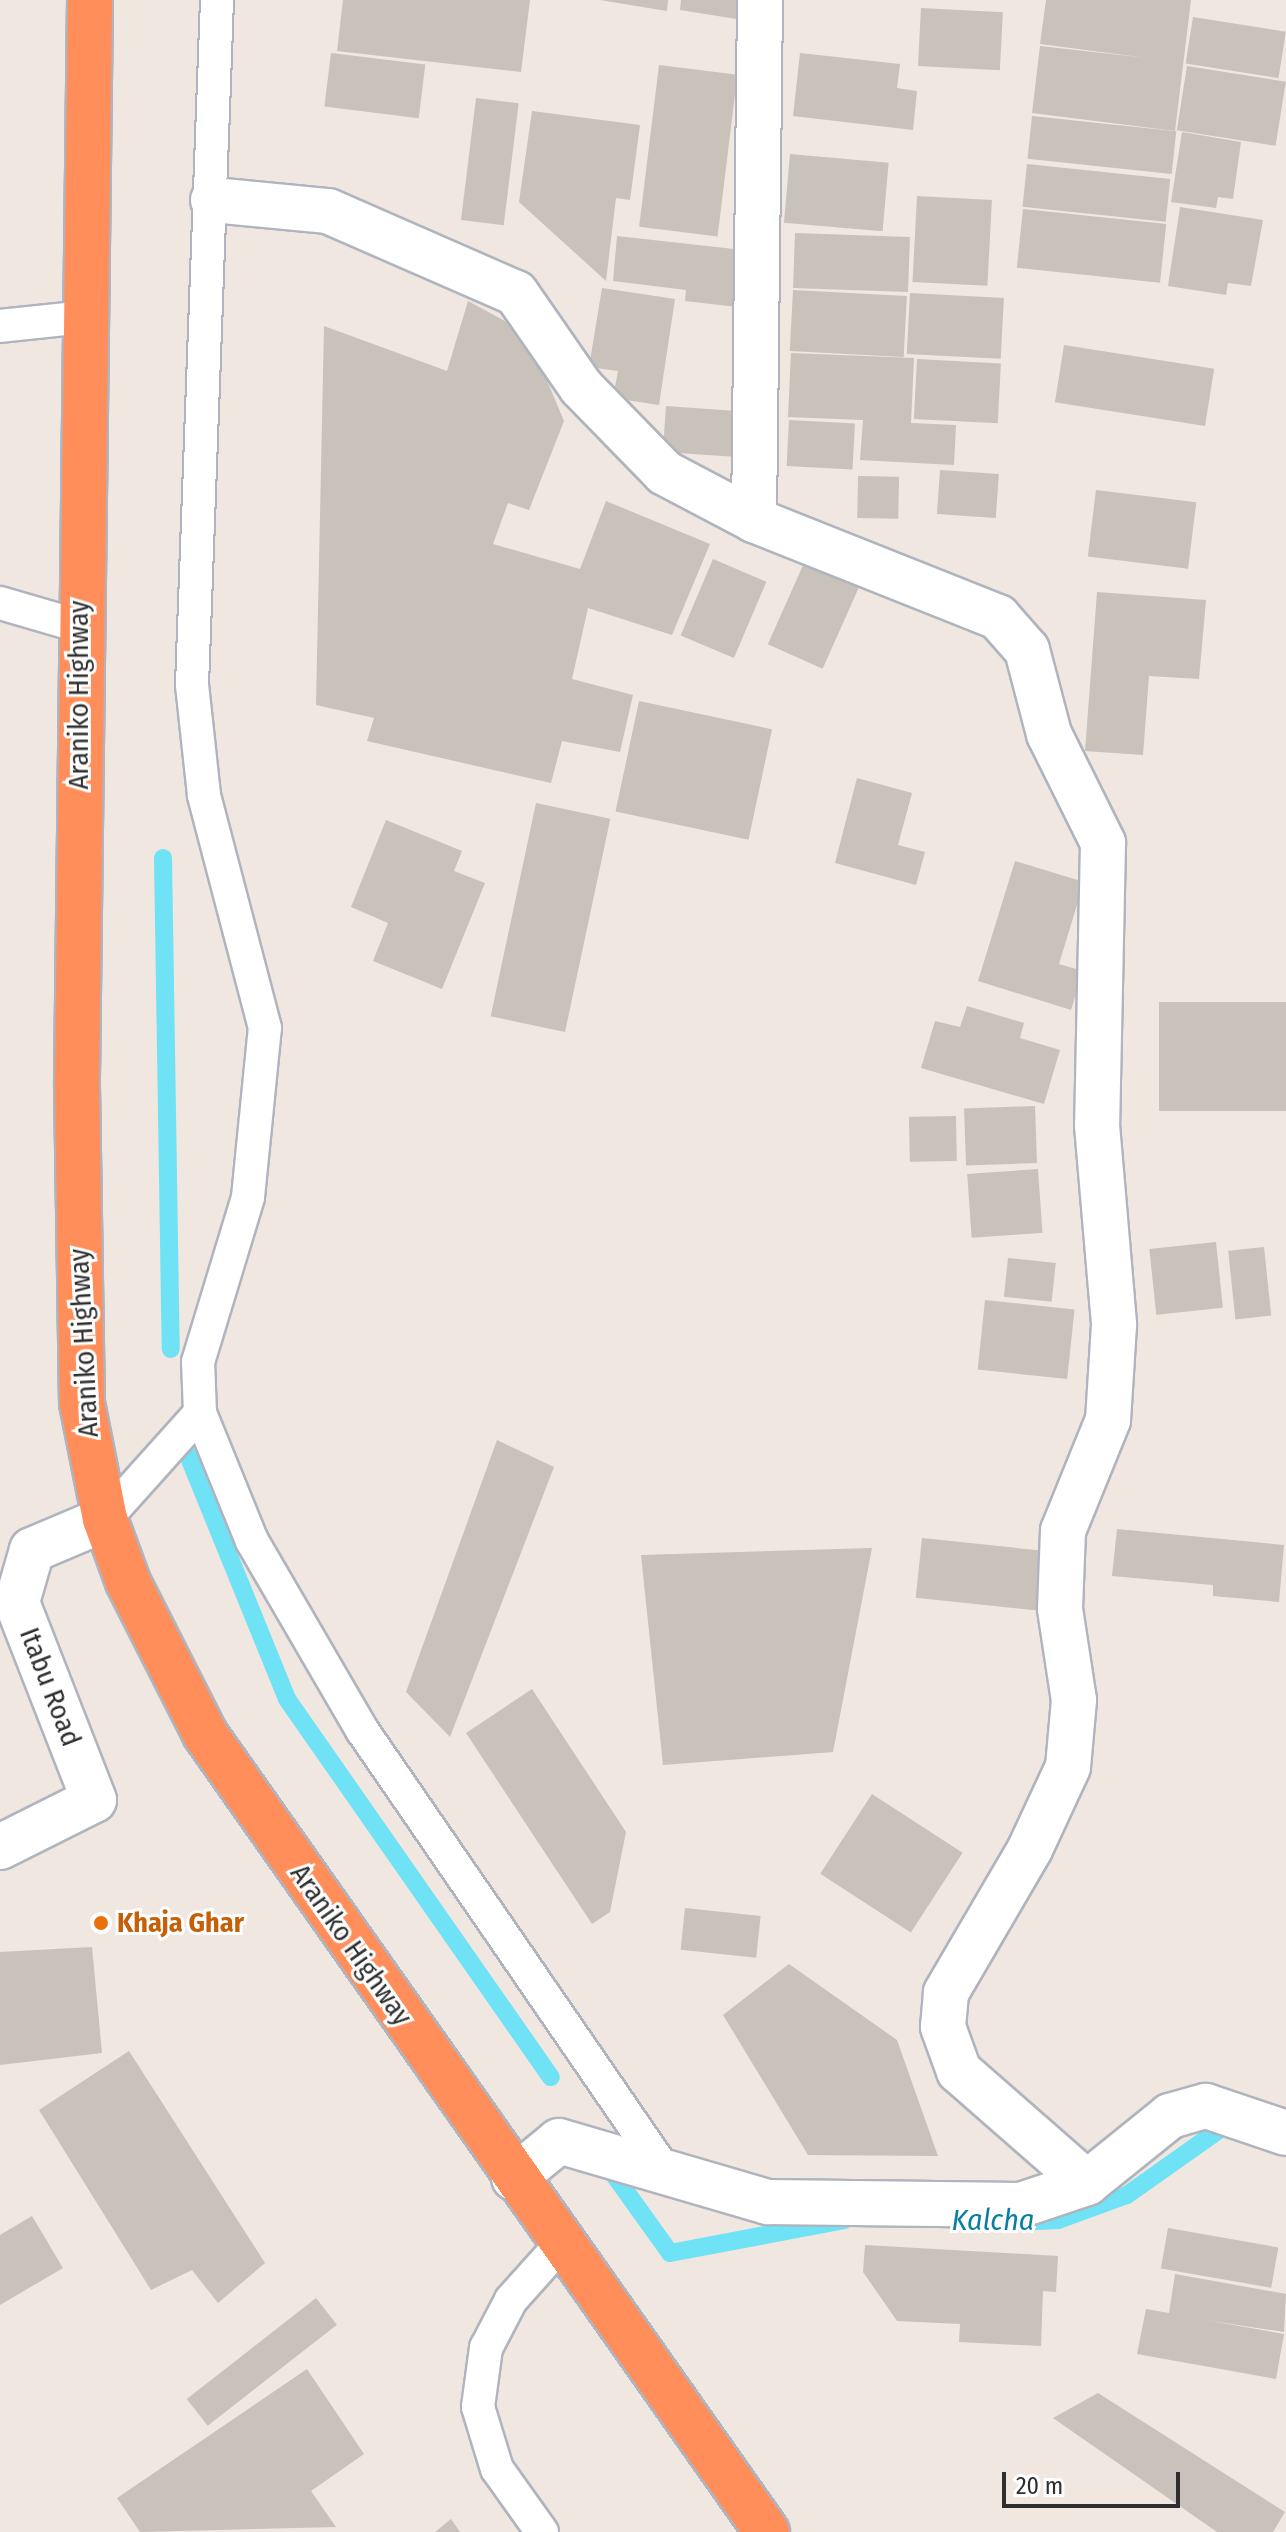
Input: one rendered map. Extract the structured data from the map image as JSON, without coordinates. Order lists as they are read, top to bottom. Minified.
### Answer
{"streets":{"highway":["Araniko Highway"],"street":["Itabu Road"]},"crossings":[["Araniko Highway","Itabu Road"]],"water":["Kalcha"],"places":["Khaja Ghar"],"scale_bar":"20 m"}
